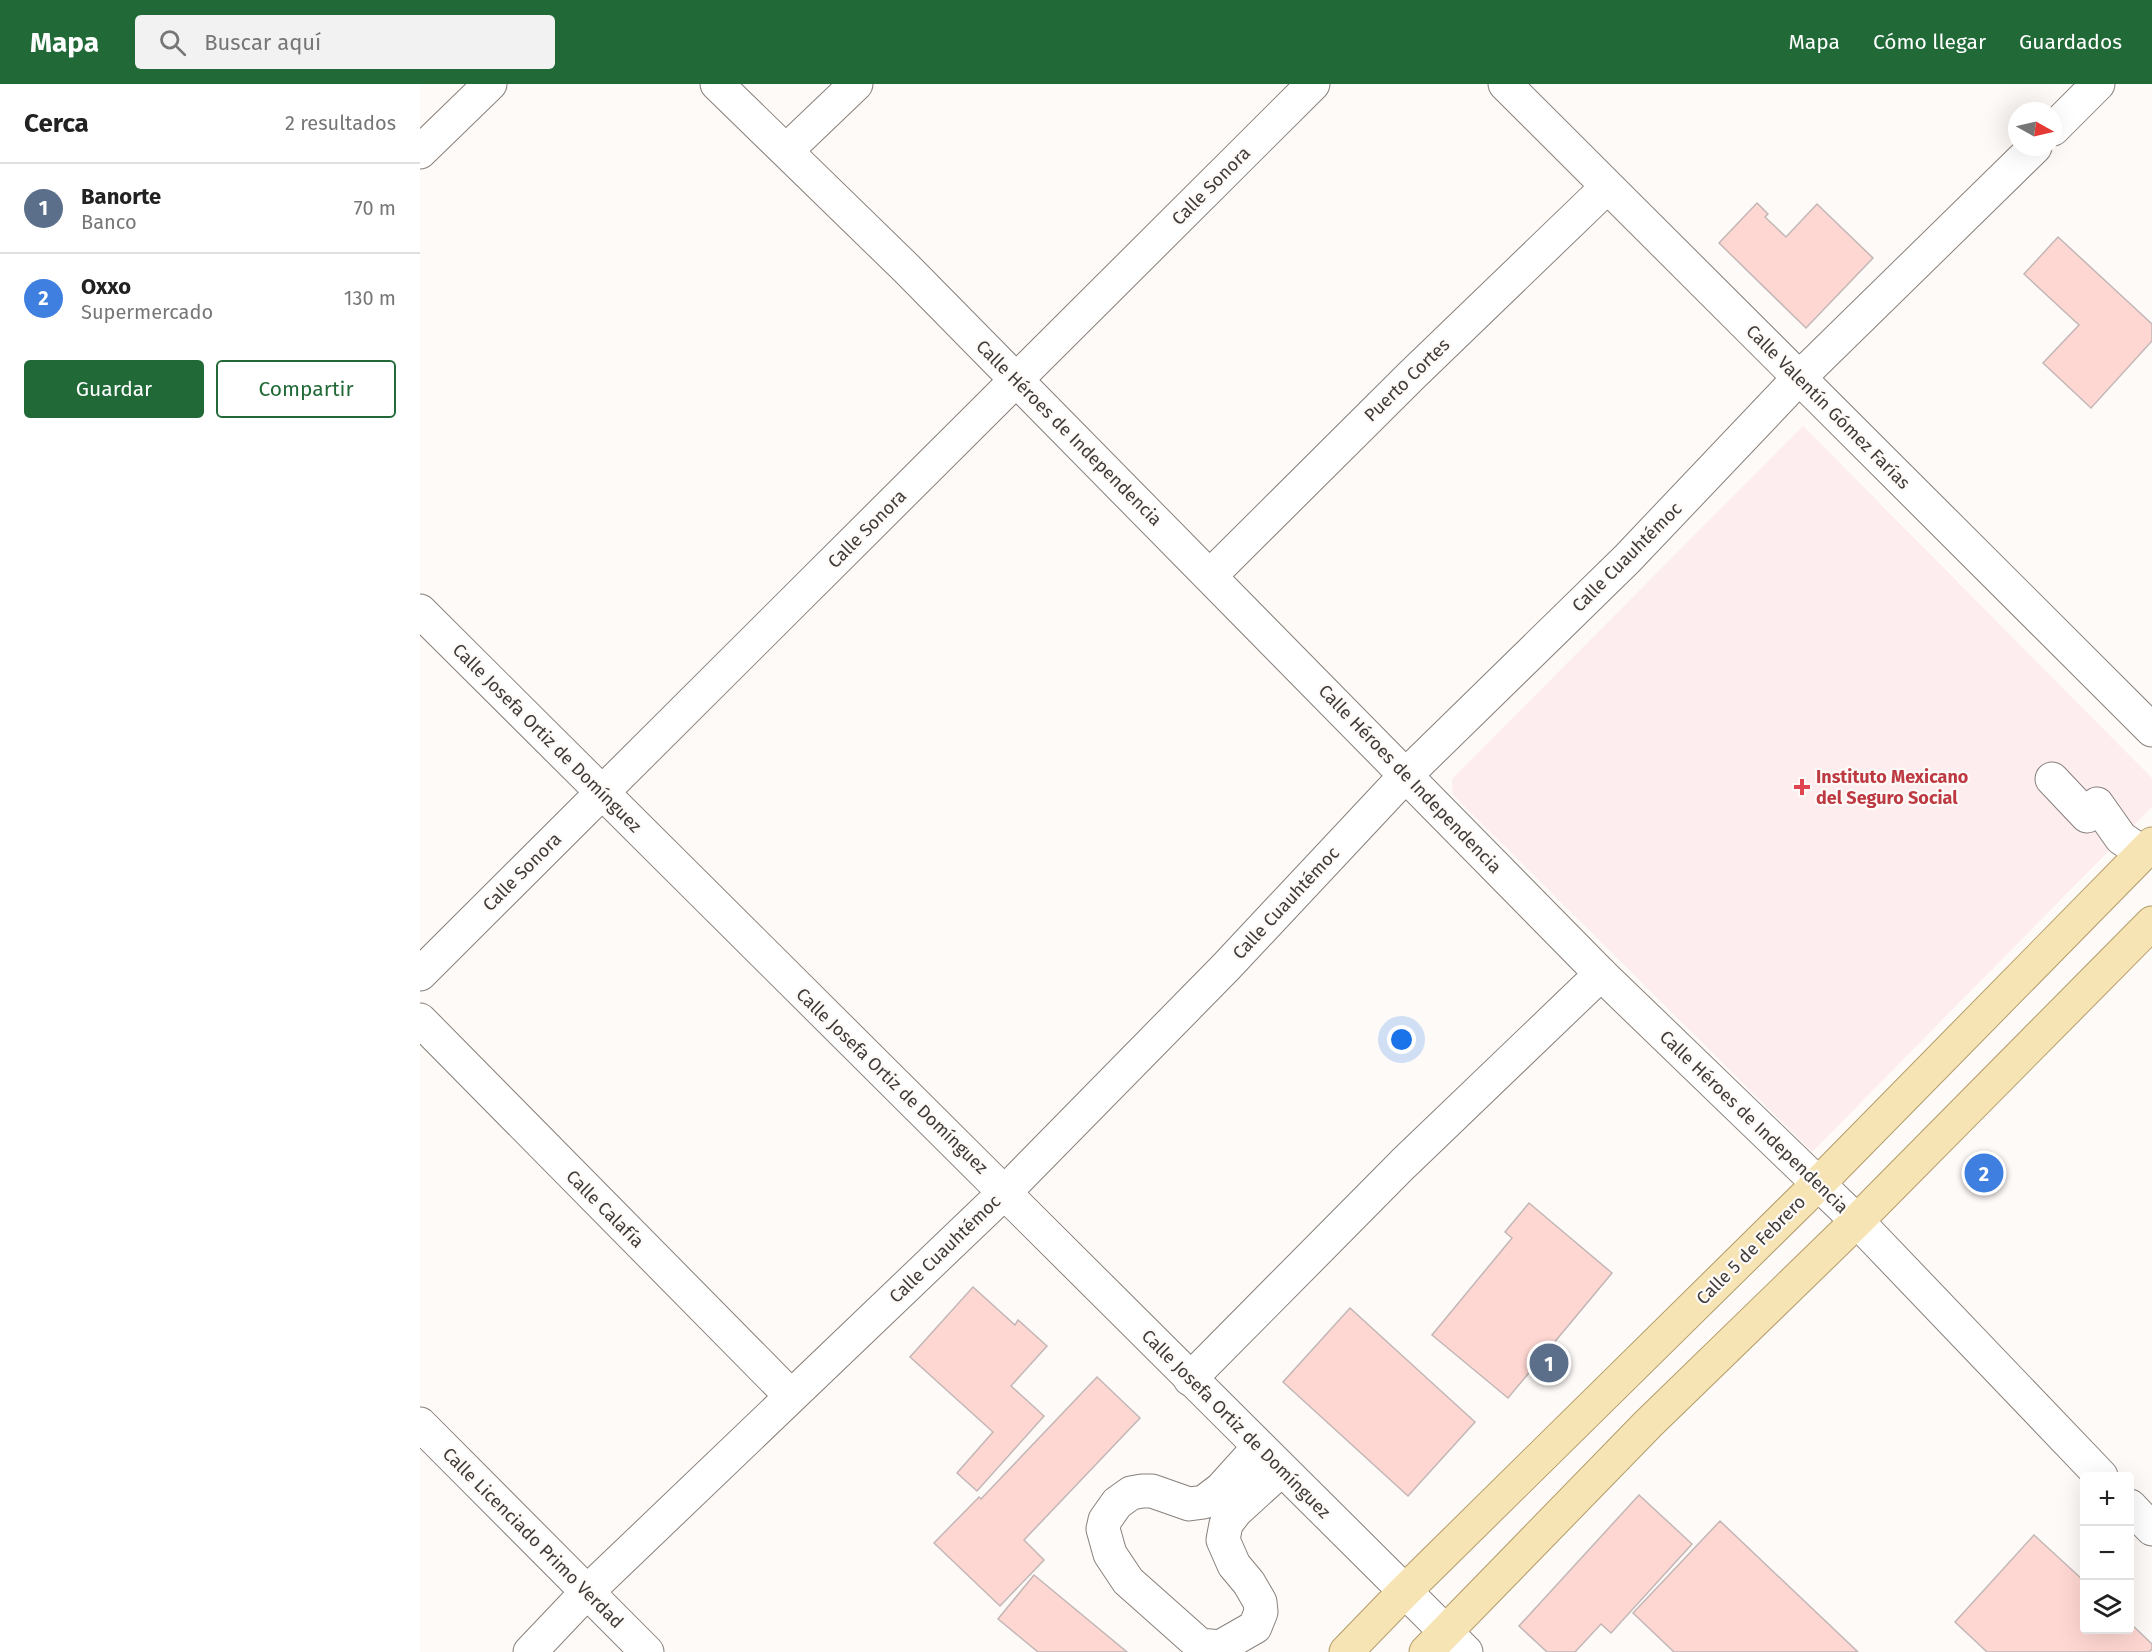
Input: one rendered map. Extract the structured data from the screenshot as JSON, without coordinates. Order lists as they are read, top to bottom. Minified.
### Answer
{"streets":{"main road":["Calle 5 de Febrero"],"street":["Calle Sonora","Puerto Cortes","Calle Valentín Gómez Farías","Calle Héroes de Independencia","Calle Cuauhtémoc","Calle Josefa Ortiz de Domínguez","Calle Calafía","Calle Licenciado Primo Verdad"]},"crossings":[["Calle Sonora","Calle Héroes de Independencia"],["Calle Sonora","Calle Josefa Ortiz de Domínguez"],["Puerto Cortes","Calle Valentín Gómez Farías"],["Puerto Cortes","Calle Héroes de Independencia"],["Calle Valentín Gómez Farías","Calle Cuauhtémoc"],["Calle Héroes de Independencia","Calle Cuauhtémoc"],["Calle Héroes de Independencia","Calle 5 de Febrero"],["Calle Cuauhtémoc","Calle Josefa Ortiz de Domínguez"],["Calle Cuauhtémoc","Calle Calafía"],["Calle Cuauhtémoc","Calle Licenciado Primo Verdad"],["Calle Josefa Ortiz de Domínguez","Calle 5 de Febrero"]],"places":{"health":["Instituto Mexicano del Seguro Social"]},"north":"right","page":{"header":"Mapa","search":"Buscar aquí","nav":["Mapa","Cómo llegar","Guardados"],"heading":["Cerca","2 resultados"],"list":[{"mark":"1","name":"Banorte","note":"Banco","value":"70 m"},{"mark":"2","name":"Oxxo","note":"Supermercado","value":"130 m"}],"buttons":["Guardar","Compartir"],"pins":["2","1"],"map_buttons":["+","−"]}}
